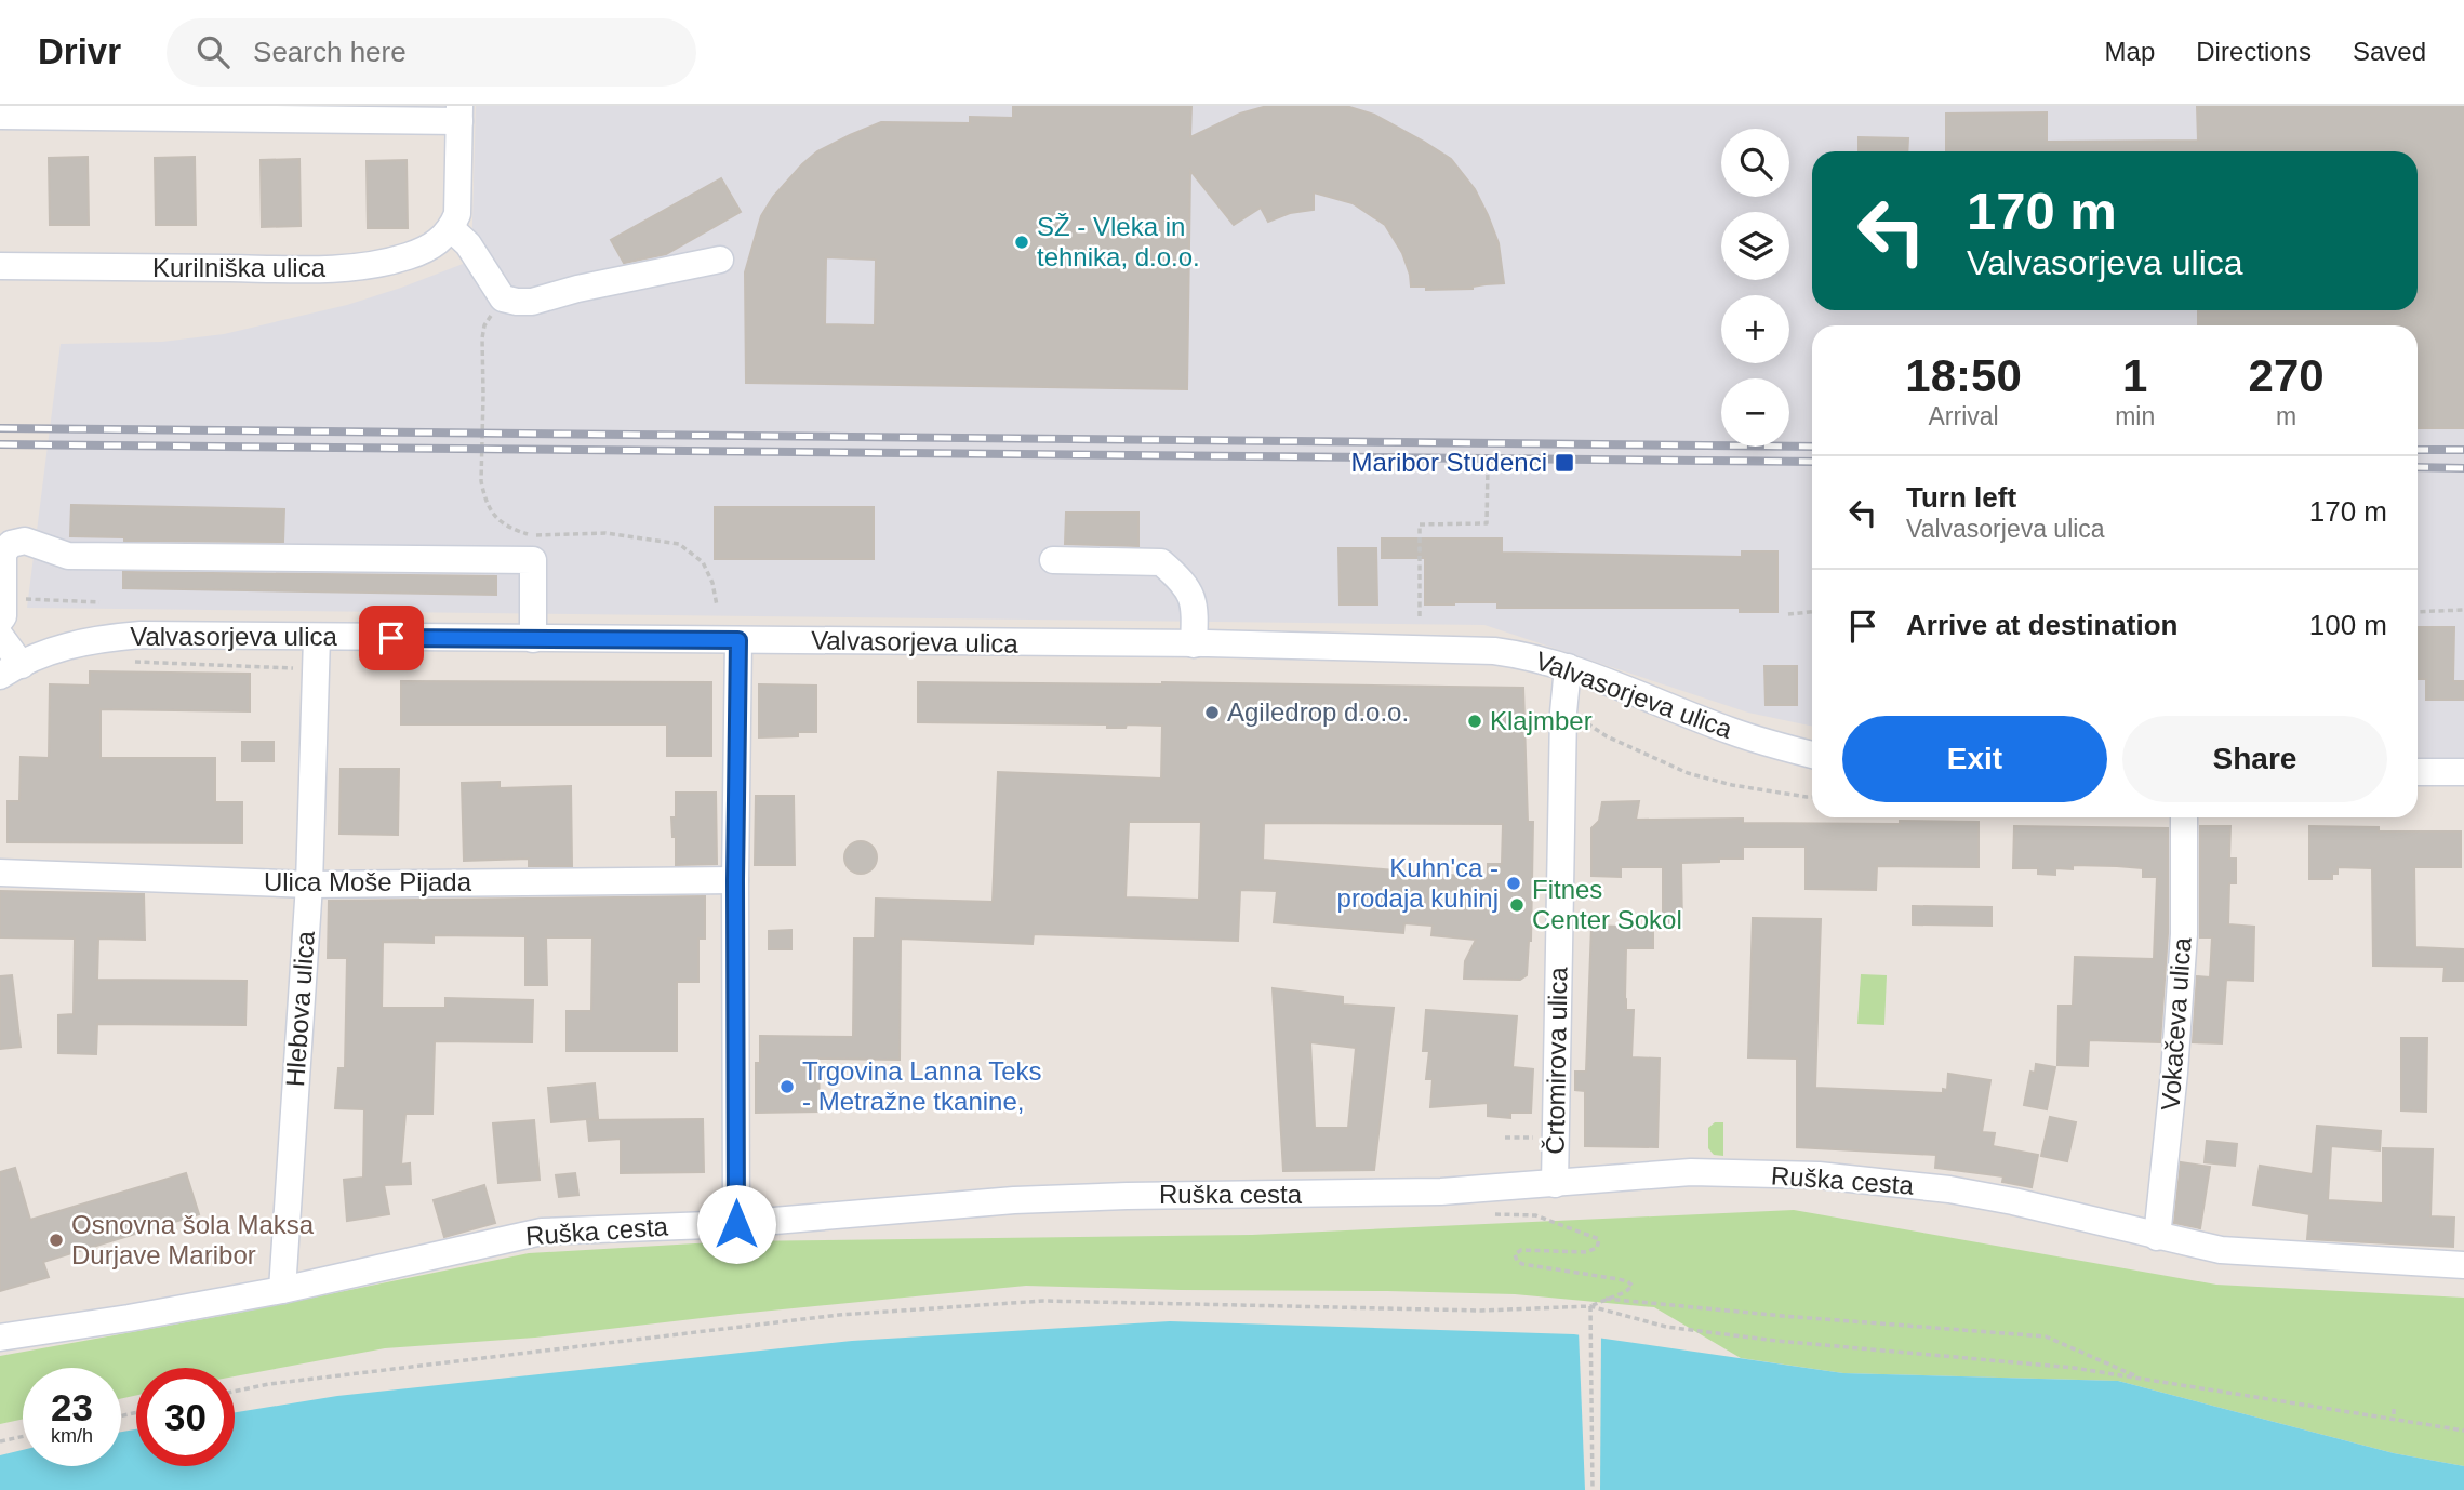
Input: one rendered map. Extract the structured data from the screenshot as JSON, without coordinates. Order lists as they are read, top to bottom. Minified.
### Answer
{"streets":{"street":["Kurilniška ulica","Valvasorjeva ulica","Ulica Moše Pijada","Hlebova ulica","Vokačeva ulica","Črtomirova ulica","Ruška cesta"]},"crossings":[["Valvasorjeva ulica","Hlebova ulica"],["Valvasorjeva ulica","Črtomirova ulica"],["Ulica Moše Pijada","Hlebova ulica"],["Hlebova ulica","Ruška cesta"],["Vokačeva ulica","Ruška cesta"],["Črtomirova ulica","Ruška cesta"]],"places":{"other":["SŽ - Vleka in tehnika, d.o.o.","Agiledrop d.o.o.","Klajmber","Kuhn'ca - prodaja kuhinj","Fitnes Center Sokol","Trgovina Lanna Teks - Metražne tkanine,","Osnovna šola Maksa Durjave Maribor"],"transit":["Maribor Studenci"]},"page":{"header":"Drivr","search":"Search here","nav":["Map","Directions","Saved"],"map_buttons":["+","−"],"turn":["170 m","Valvasorjeva ulica"],"eta":["18:50","Arrival","1","min","270","m"],"list":[{"name":"Turn left","note":"Valvasorjeva ulica","value":"170 m"},{"name":"Arrive at destination","value":"100 m"}],"buttons":["Exit","Share"],"speed":"23 km/h","limit":"30"}}
